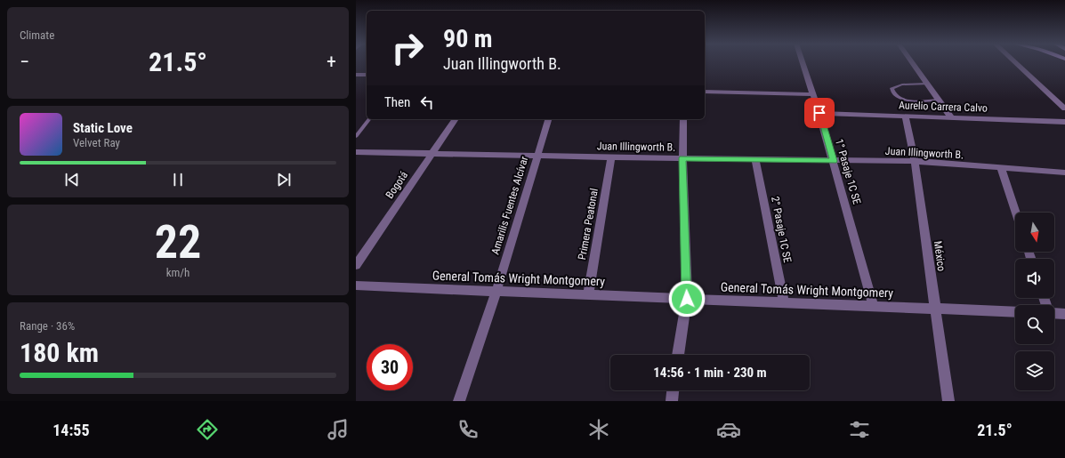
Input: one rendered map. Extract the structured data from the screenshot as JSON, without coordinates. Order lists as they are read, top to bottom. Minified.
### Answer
{"streets":{"street":["Aurelio Carrera Calvo","Juan Illingworth B.","1° Pasaje 1C SE","Bogotá","Amarilis Fuentes Alcívar","Primera Peatonal","2° Pasaje 1C SE","México","General Tomás Wright Montgomery"]},"crossings":[["Aurelio Carrera Calvo","1° Pasaje 1C SE"],["Aurelio Carrera Calvo","México"],["Juan Illingworth B.","1° Pasaje 1C SE"],["Juan Illingworth B.","Bogotá"],["Juan Illingworth B.","Amarilis Fuentes Alcívar"],["Juan Illingworth B.","Primera Peatonal"],["Juan Illingworth B.","2° Pasaje 1C SE"],["Juan Illingworth B.","México"],["1° Pasaje 1C SE","General Tomás Wright Montgomery"],["Amarilis Fuentes Alcívar","General Tomás Wright Montgomery"],["Primera Peatonal","General Tomás Wright Montgomery"],["2° Pasaje 1C SE","General Tomás Wright Montgomery"],["México","General Tomás Wright Montgomery"]],"north":"bottom","page":{"tile":["Climate",["22","km/h"],["Range · 36%","180 km"]],"turn":["90 m","Juan Illingworth B."],"heat":["−","21.5°","+"],"then":"Then","song":["Static Love","Velvet Ray"],"limit":"30","trip":"14:56 · 1 min · 230 m","tabs":["14:55","21.5°"]}}
